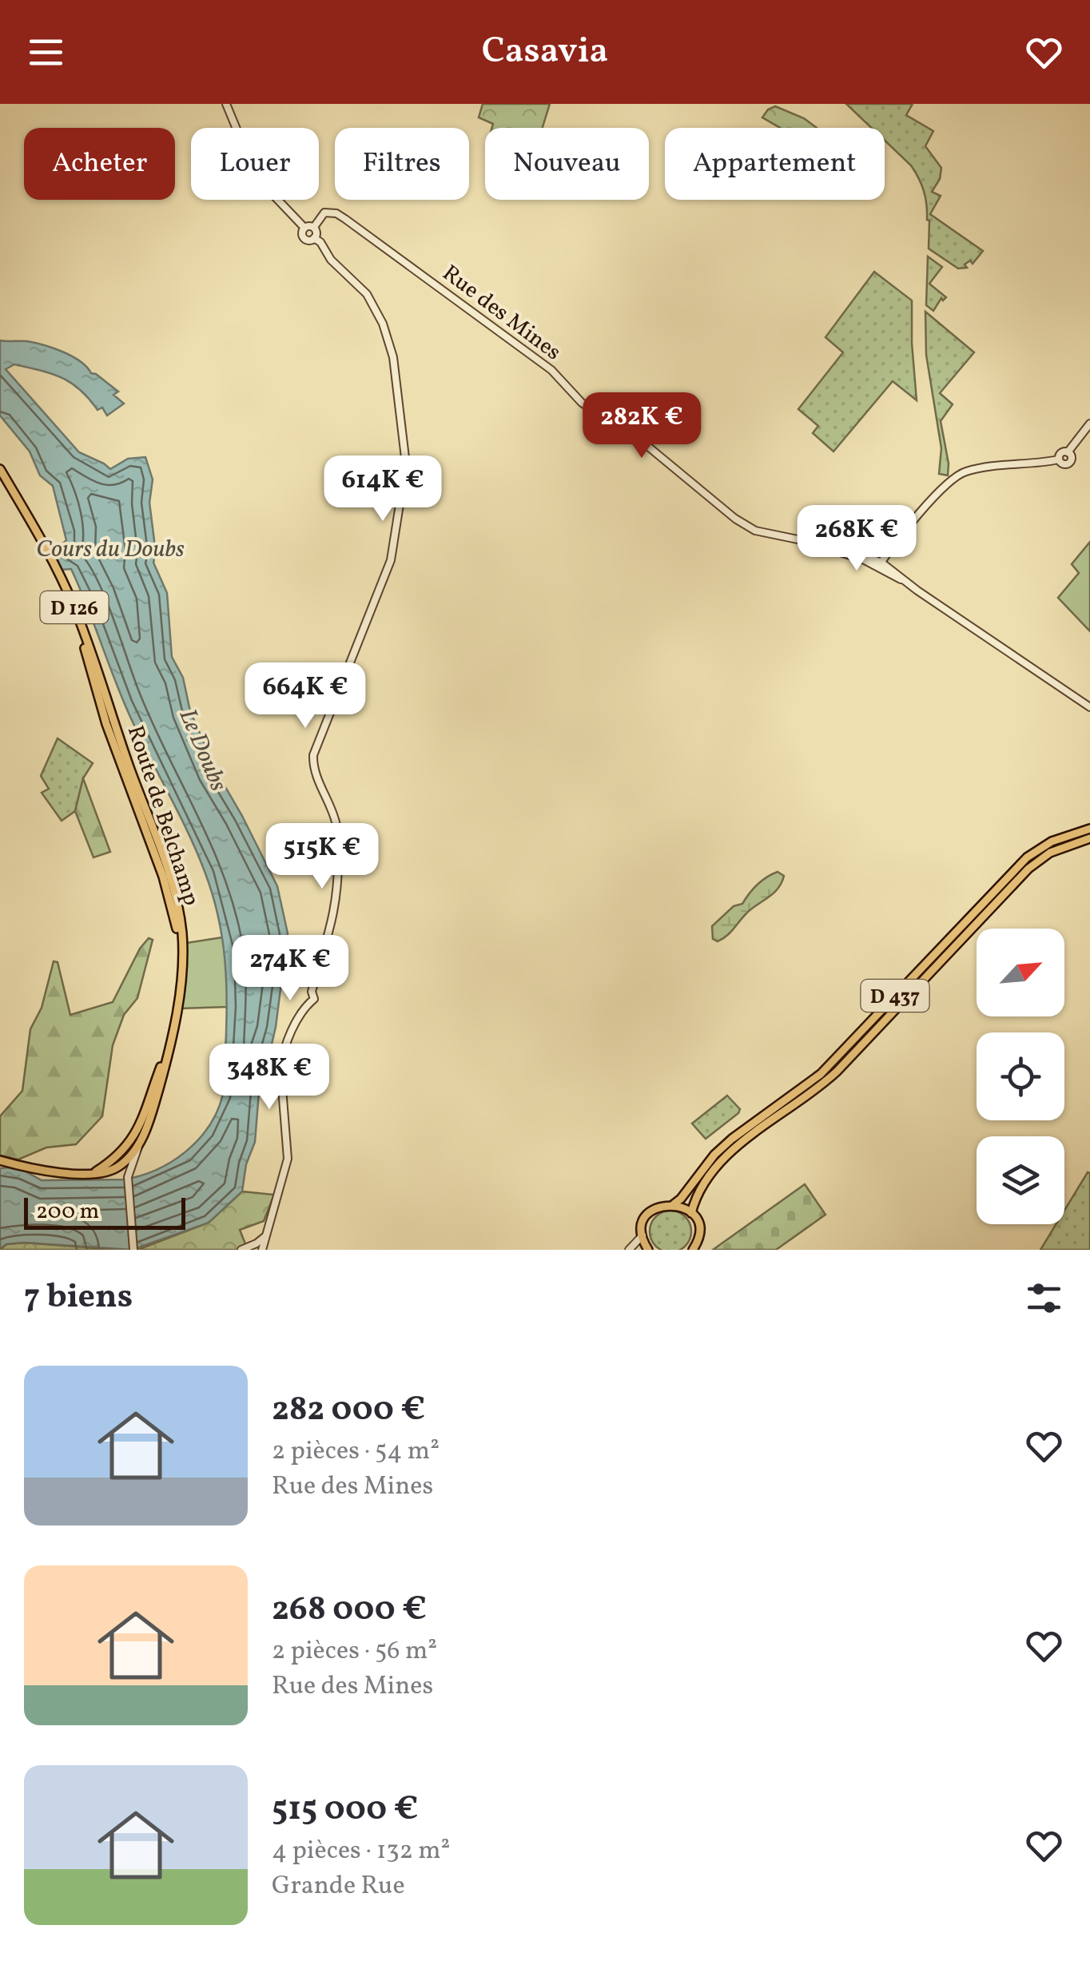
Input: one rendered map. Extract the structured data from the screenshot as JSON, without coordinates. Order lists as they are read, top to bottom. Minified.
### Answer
{"streets":{"main road":["D 126","Route de Belchamp","D 437"],"street":["Rue des Mines"]},"water":["Cours du Doubs","Le Doubs"],"scale_bar":"200 m","north":"top right","page":{"header":"Casavia","chip":["Acheter","Louer","Filtres","Nouveau","Appartement"],"price":["282K €","614K €","268K €","664K €","515K €","274K €","348K €"],"scale":"200 m","heading":"7 biens","list":[{"name":"282 000 €","note":"2 pièces · 54 m² · Rue des Mines"},{"name":"268 000 €","note":"2 pièces · 56 m² · Rue des Mines"},{"name":"515 000 €","note":"4 pièces · 132 m² · Grande Rue"}]}}
